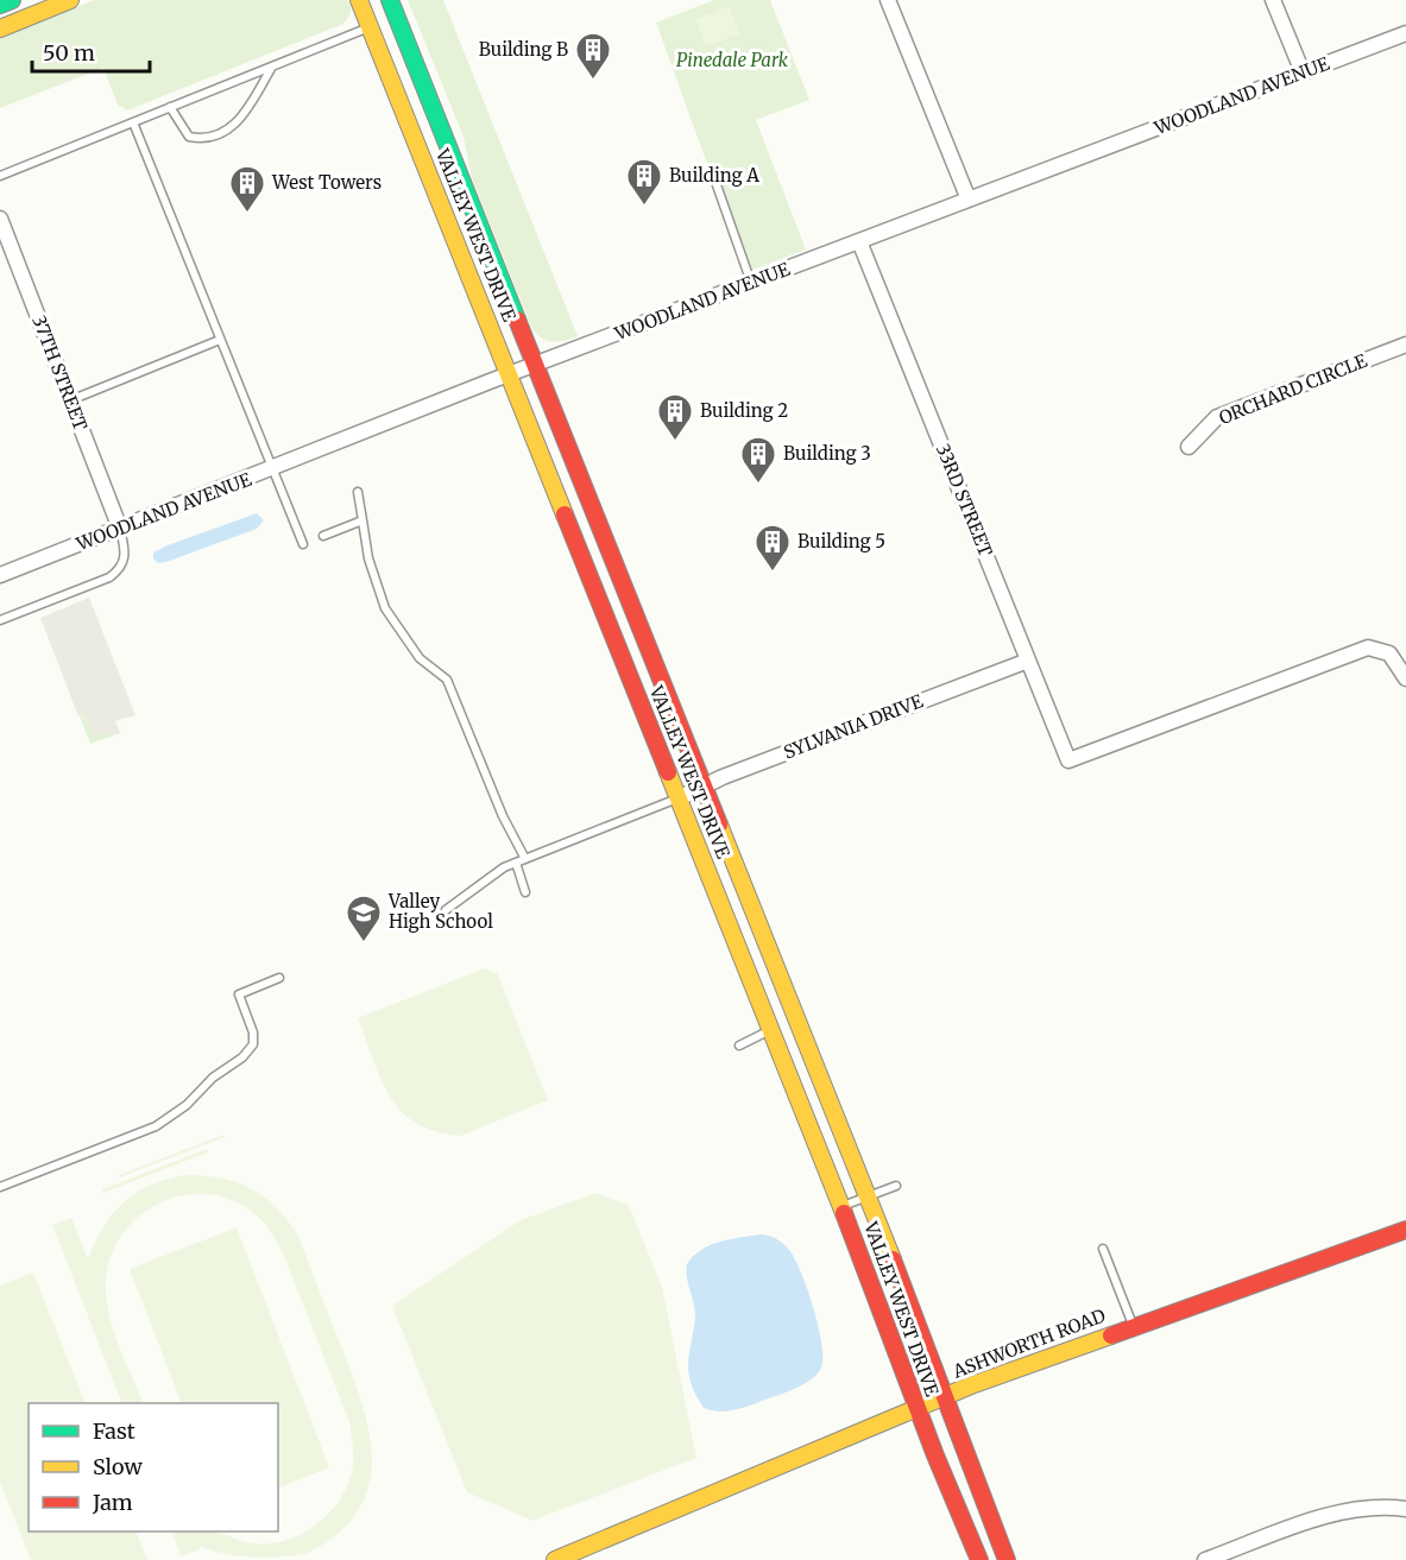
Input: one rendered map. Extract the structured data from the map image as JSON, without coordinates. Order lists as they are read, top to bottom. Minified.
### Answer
{"streets":{"main road":["VALLEY WEST DRIVE","ASHWORTH ROAD"],"street":["WOODLAND AVENUE","37TH STREET","ORCHARD CIRCLE","33RD STREET","SYLVANIA DRIVE"]},"crossings":[["WOODLAND AVENUE","VALLEY WEST DRIVE"],["WOODLAND AVENUE","37TH STREET"],["WOODLAND AVENUE","33RD STREET"],["VALLEY WEST DRIVE","SYLVANIA DRIVE"],["VALLEY WEST DRIVE","ASHWORTH ROAD"],["33RD STREET","SYLVANIA DRIVE"]],"parks":["Pinedale Park"],"places":{"building":["Building B","Building A","West Towers","Building 2","Building 3","Building 5"],"school or university":["Valley High School"]},"legend":["Fast","Slow","Jam"],"scale_bar":"50 m"}
